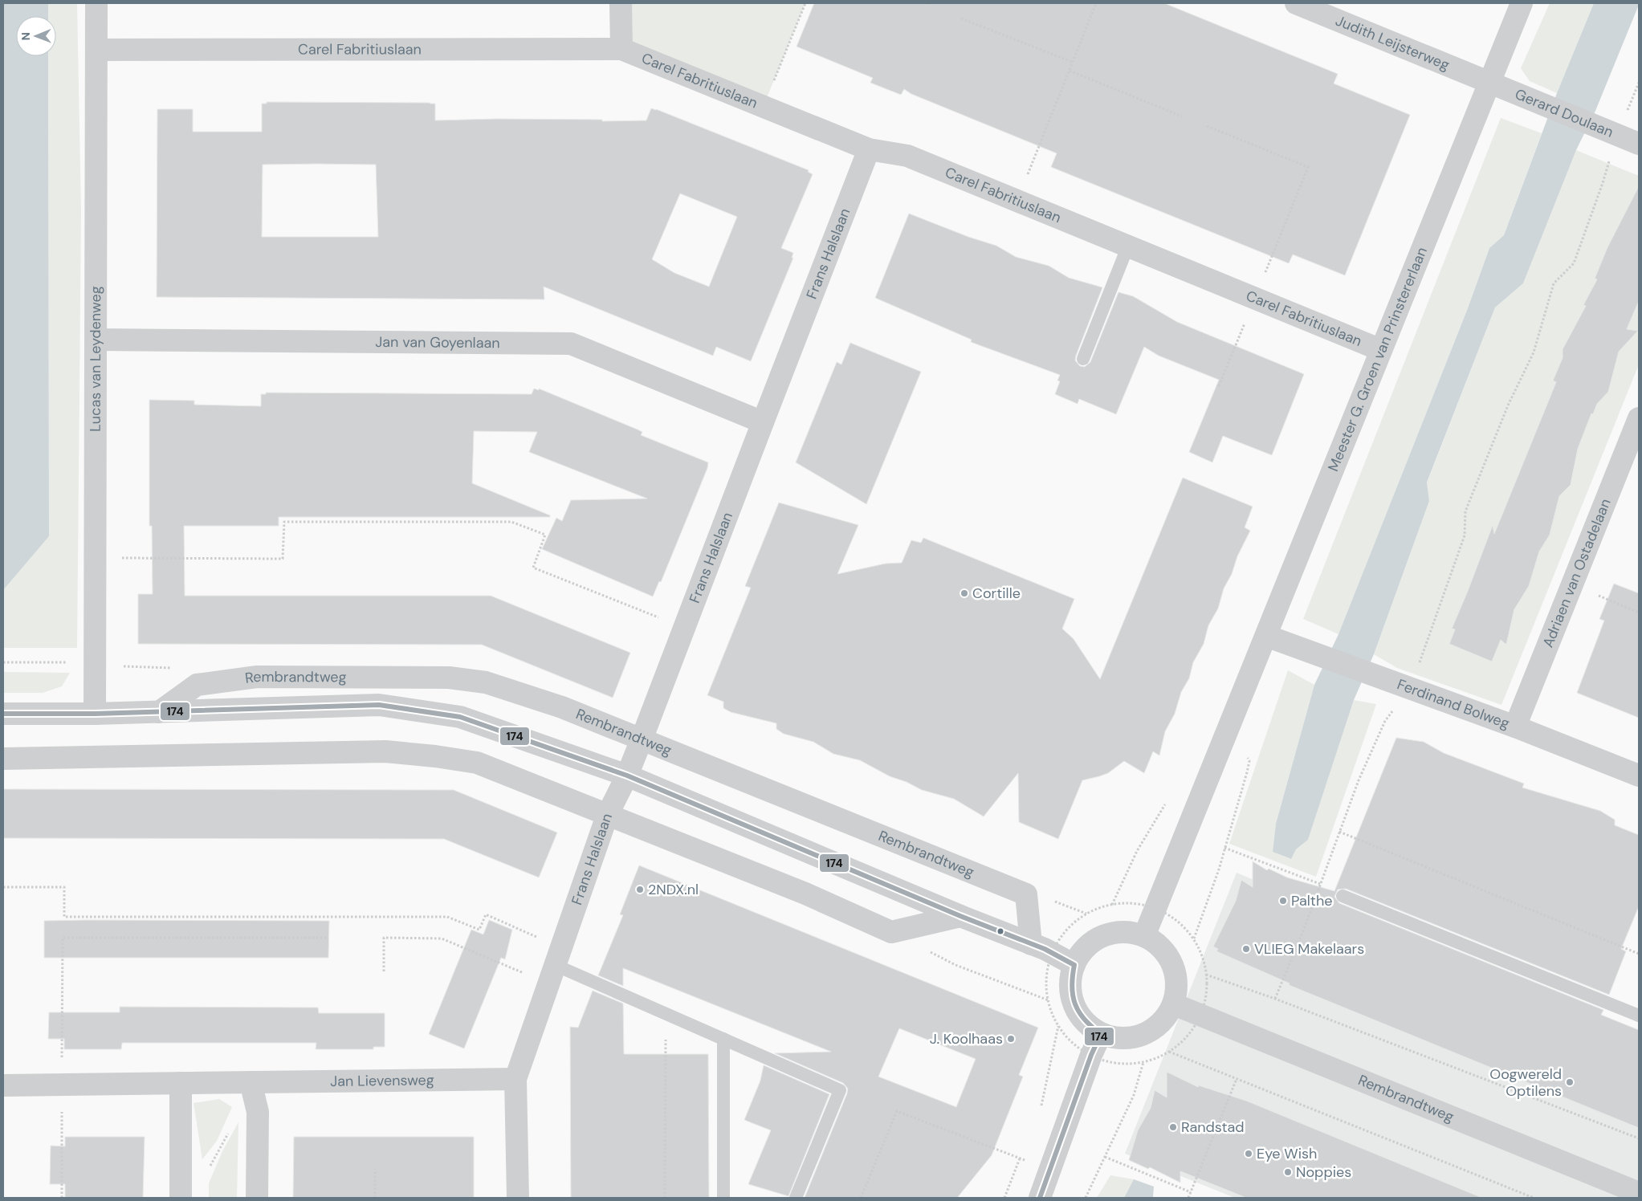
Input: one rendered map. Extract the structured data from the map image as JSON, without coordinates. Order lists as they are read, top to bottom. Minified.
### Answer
{"streets":{"street":["Judith Leijsterweg","Carel Fabritiuslaan","Gerard Doulaan","Frans Halslaan","Jan van Goyenlaan","Lucas van Leydenweg","Meester G. Groen van Prinstererlaan","Adriaen van Ostadelaan","Rembrandtweg","Ferdinand Bolweg","Jan Lievensweg"]},"crossings":[["Judith Leijsterweg","Gerard Doulaan"],["Judith Leijsterweg","Meester G. Groen van Prinstererlaan"],["Carel Fabritiuslaan","Frans Halslaan"],["Carel Fabritiuslaan","Lucas van Leydenweg"],["Carel Fabritiuslaan","Meester G. Groen van Prinstererlaan"],["Gerard Doulaan","Meester G. Groen van Prinstererlaan"],["Frans Halslaan","Jan van Goyenlaan"],["Frans Halslaan","Rembrandtweg"],["Frans Halslaan","Jan Lievensweg"],["Jan van Goyenlaan","Lucas van Leydenweg"],["Lucas van Leydenweg","Rembrandtweg"],["Meester G. Groen van Prinstererlaan","Rembrandtweg"],["Meester G. Groen van Prinstererlaan","Ferdinand Bolweg"],["Adriaen van Ostadelaan","Ferdinand Bolweg"]],"places":["Cortille","2NDX.nl","Palthe","VLIEG Makelaars","J. Koolhaas","Oogwereld Optilens","Randstad","Eye Wish","Noppies"],"lines":["transit line 174"],"north":"left"}
